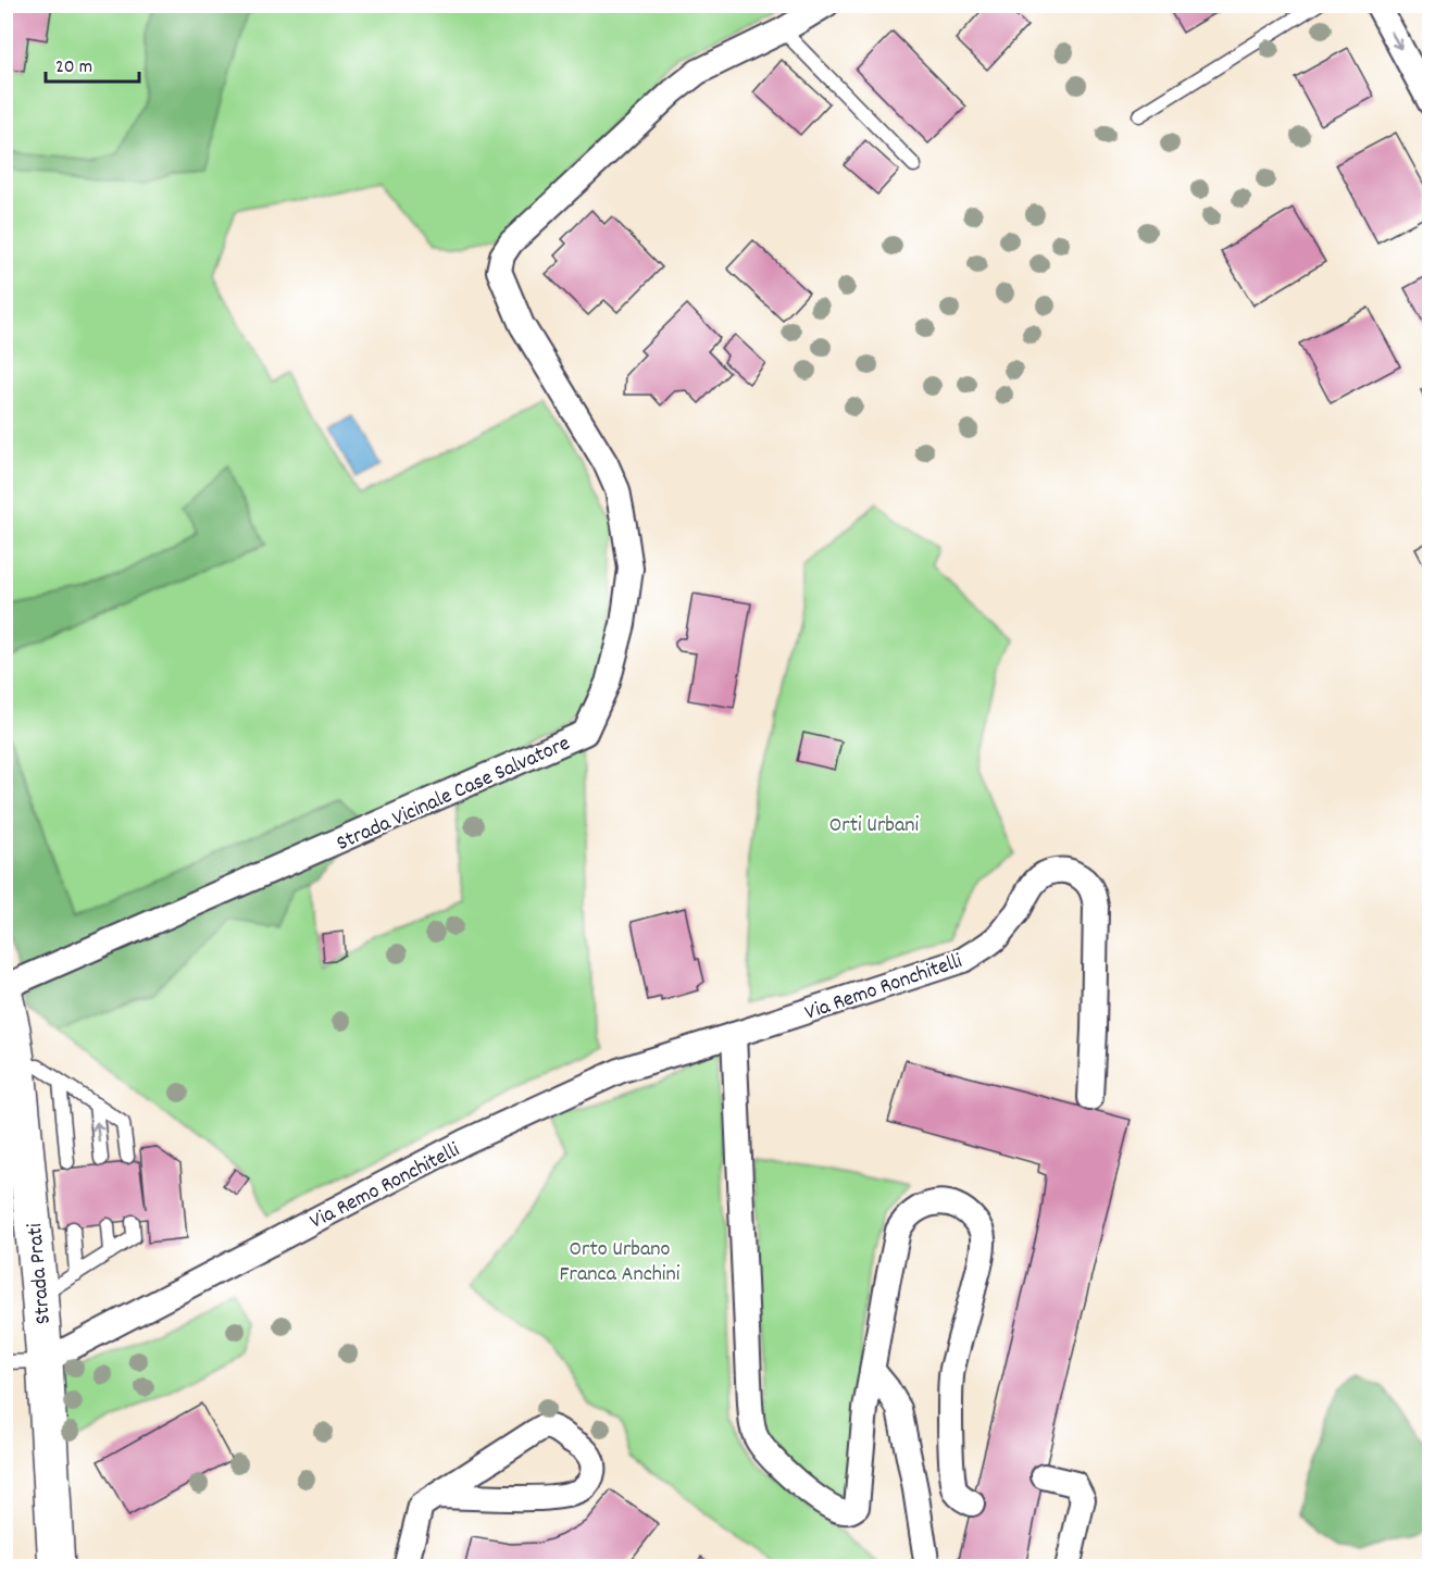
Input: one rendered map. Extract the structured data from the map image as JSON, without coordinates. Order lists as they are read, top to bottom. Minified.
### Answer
{"streets":{"street":["Strada Vicinale Case Salvatore","Via Remo Ronchitelli","Strada Prati"]},"crossings":[["Via Remo Ronchitelli","Strada Prati"]],"parks":["Orti Urbani","Orto Urbano Franca Anchini"],"scale_bar":"20 m"}
